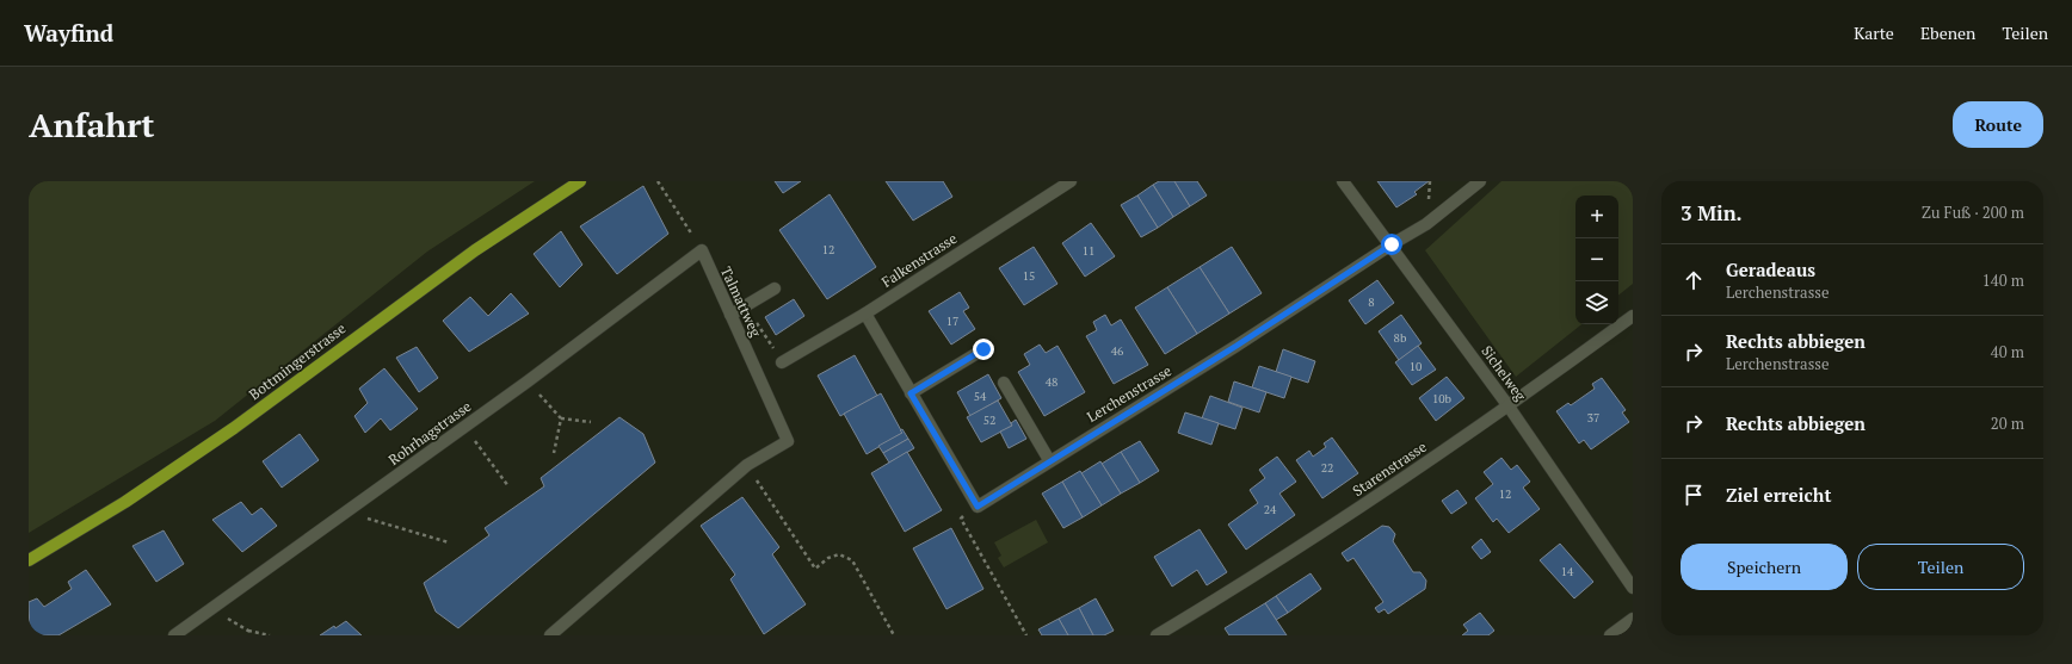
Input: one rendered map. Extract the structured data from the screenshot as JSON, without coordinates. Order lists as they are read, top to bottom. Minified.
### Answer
{"streets":{"main road":["Bottmingerstrasse"],"street":["Falkenstrasse","Talmattweg","Sichelweg","Lerchenstrasse","Rohrhagstrasse","Starenstrasse"]},"crossings":[["Talmattweg","Rohrhagstrasse"],["Sichelweg","Lerchenstrasse"],["Sichelweg","Starenstrasse"]],"house_numbers":["12","11","15","8","17","8b","46","10","48","54","10b","37","52","22","12","24","14"],"page":{"header":"Wayfind","nav":["Karte","Ebenen","Teilen"],"buttons":["Route",["Speichern","Teilen"]],"title":"Anfahrt","heading":["3 Min.","Zu Fuß · 200 m"],"map_buttons":["+","−"],"list":[["Geradeaus","Lerchenstrasse","140 m"],["Rechts abbiegen","Lerchenstrasse","40 m"],["Rechts abbiegen","20 m"],"Ziel erreicht"]}}
